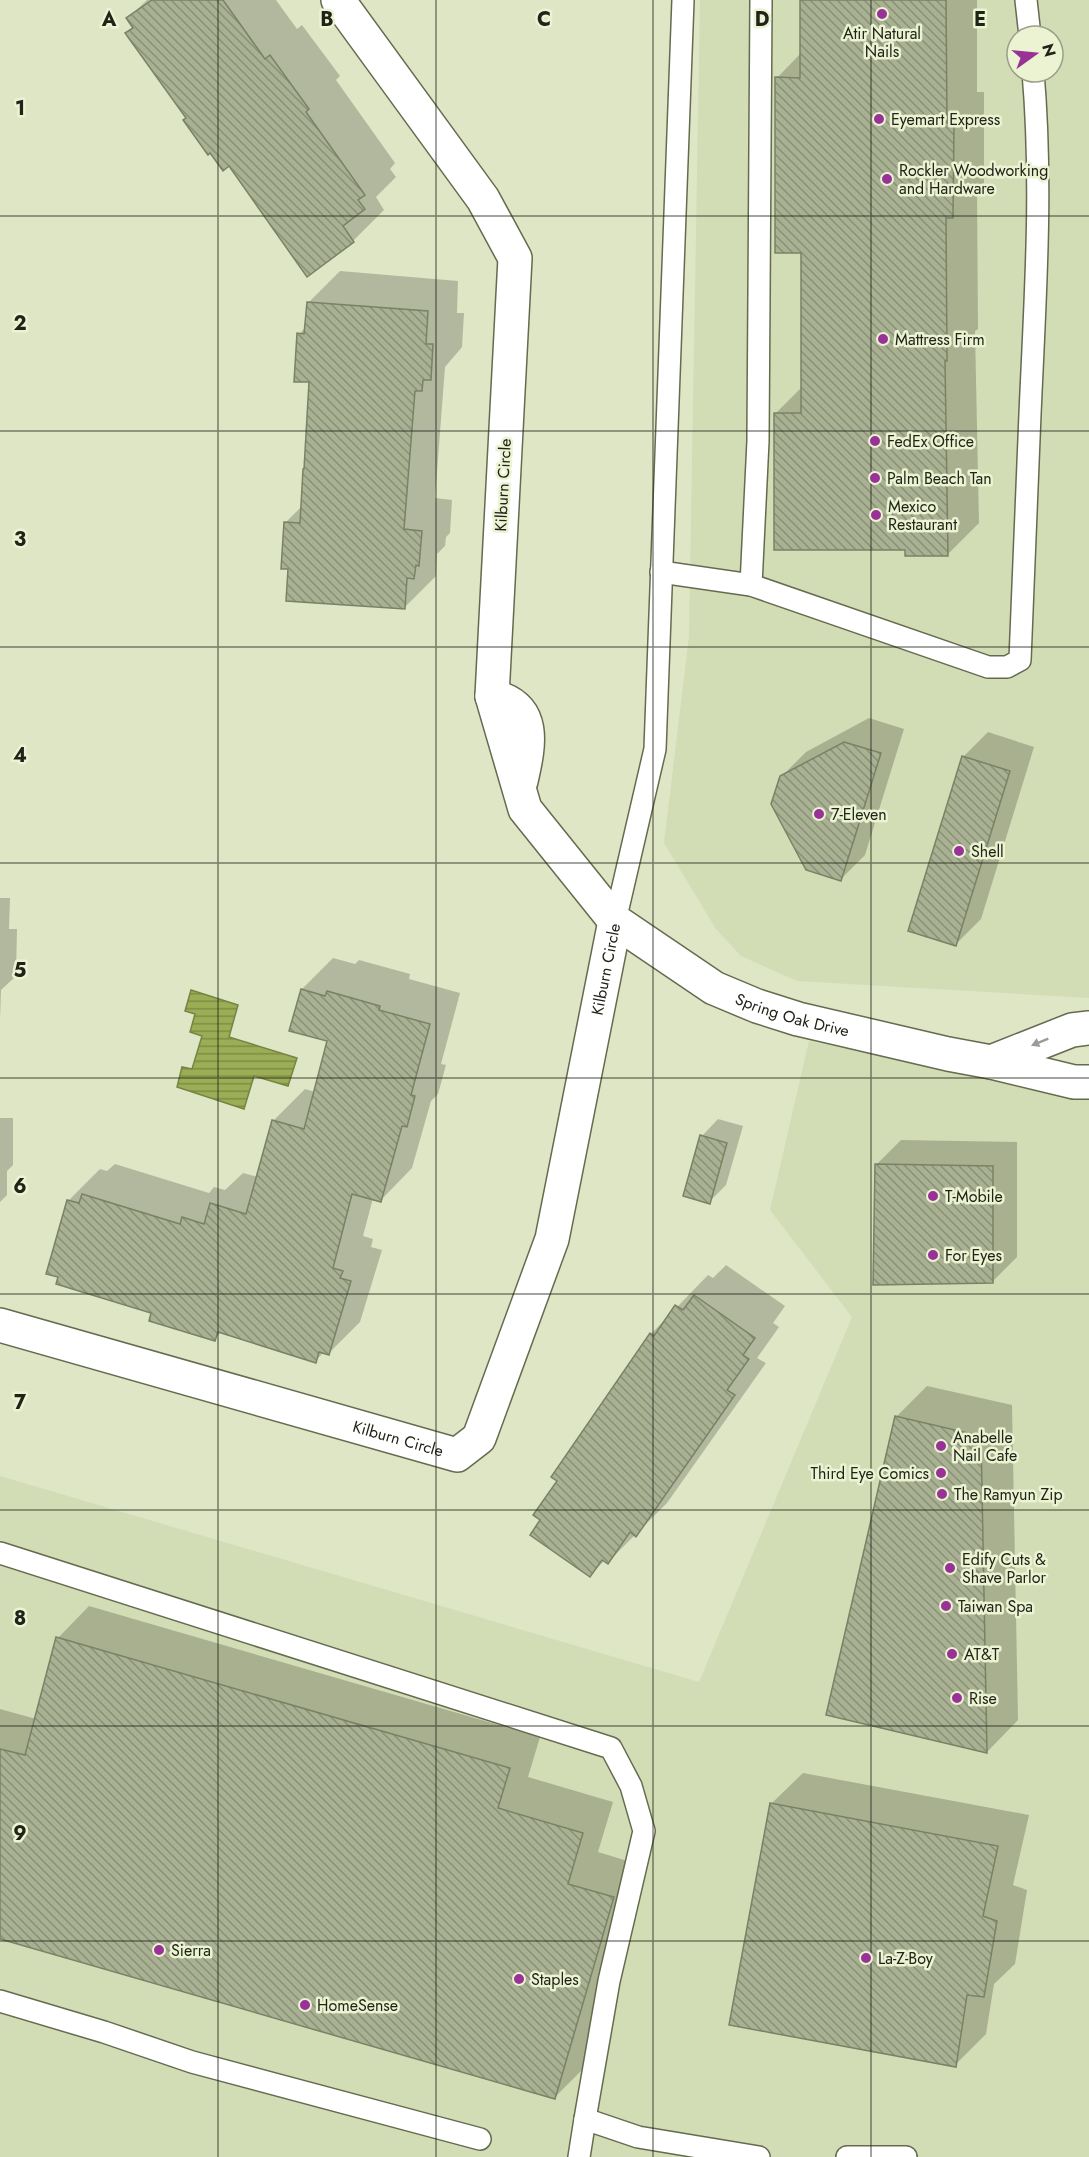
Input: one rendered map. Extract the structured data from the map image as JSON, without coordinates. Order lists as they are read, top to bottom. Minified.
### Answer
{"streets":{"street":["Kilburn Circle","Spring Oak Drive"]},"crossings":[["Kilburn Circle","Spring Oak Drive"]],"places":["Atir Natural Nails","Eyemart Express","Rockler Woodworking and Hardware","Mattress Firm","FedEx Office","Palm Beach Tan","Mexico Restaurant","7-Eleven","Shell","T-Mobile","For Eyes","Anabelle Nail Cafe","Third Eye Comics","The Ramyun Zip","Edify Cuts & Shave Parlor","Taiwan Spa","AT&T","Rise","Sierra","La-Z-Boy","Staples","HomeSense"],"north":"right","grid":{"columns":["A","B","C","D","E"],"rows":["1","2","3","4","5","6","7","8","9"]}}
